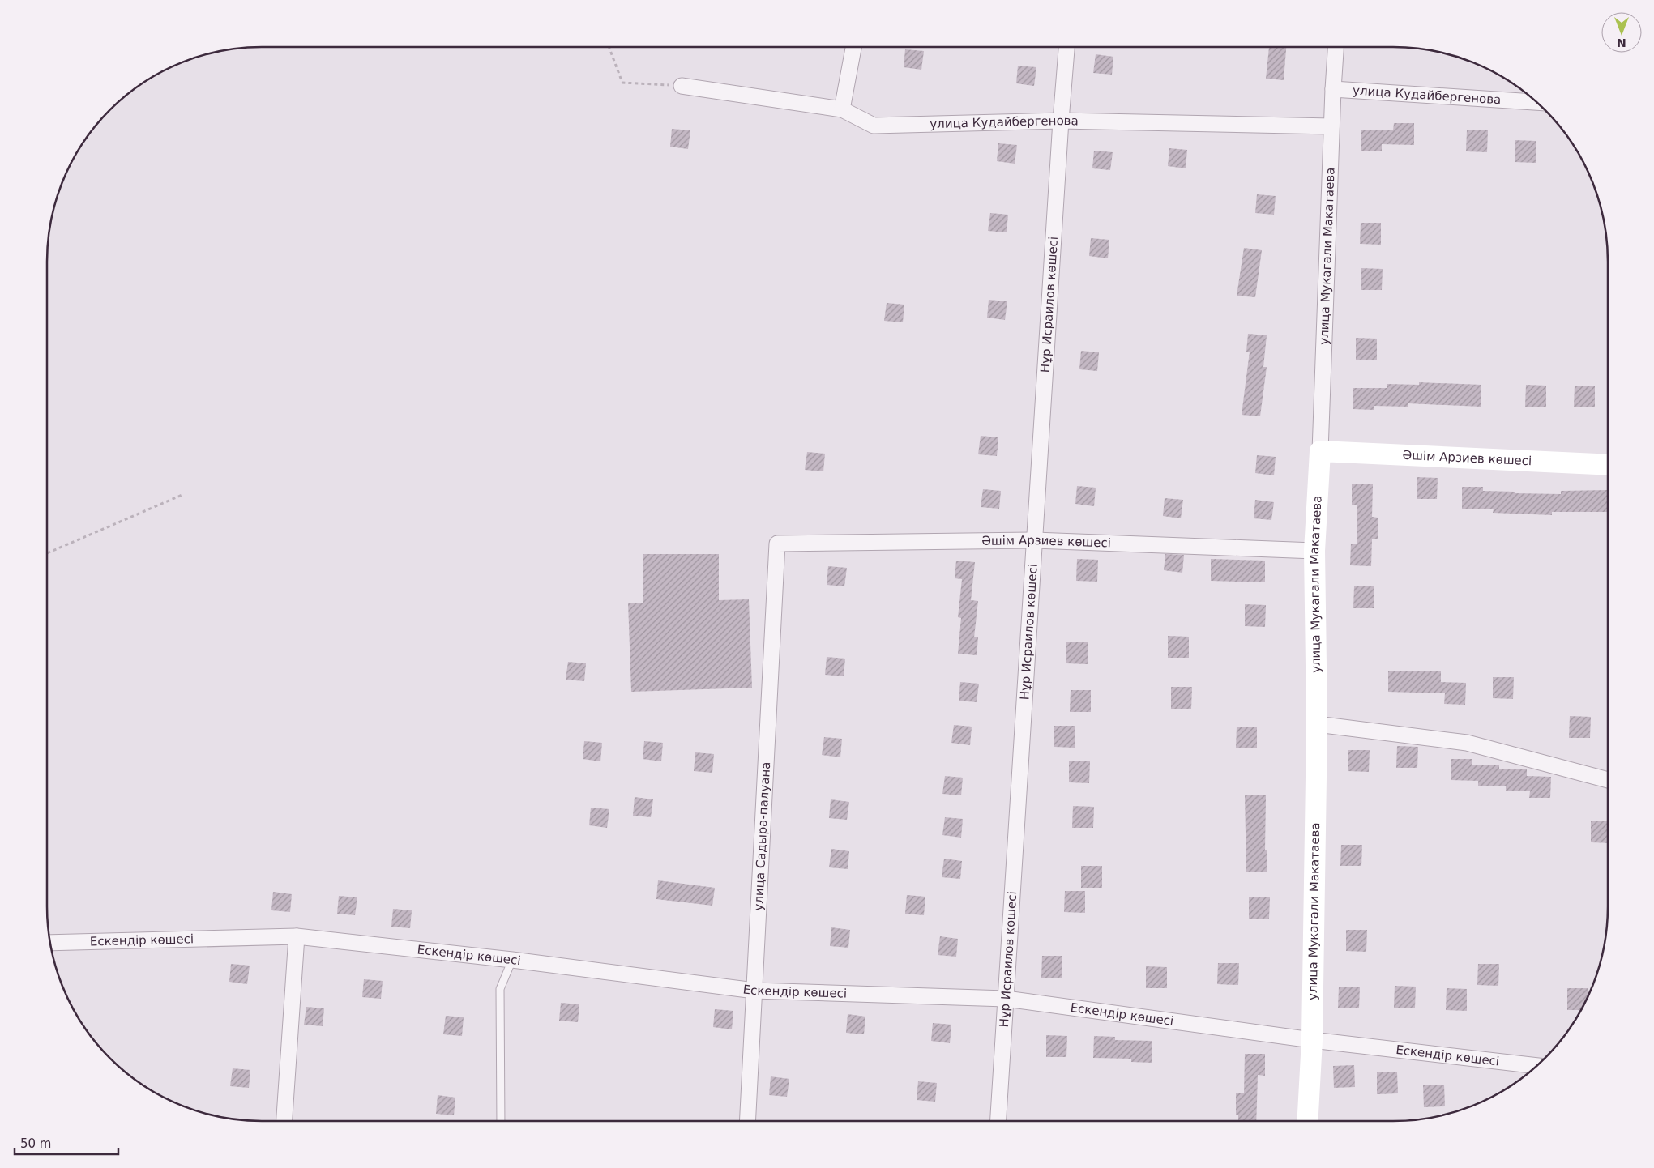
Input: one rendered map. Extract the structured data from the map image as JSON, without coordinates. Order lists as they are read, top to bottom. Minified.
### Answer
{"streets":{"street":["улица Кудайбергенова","улица Мукагали Макатаева","Нұр Исраилов көшесі","Әшім Арзиев көшесі","улица Садыра-палуана","Ескендір көшесі"]},"crossings":[["улица Кудайбергенова","улица Мукагали Макатаева"],["улица Кудайбергенова","Нұр Исраилов көшесі"],["улица Мукагали Макатаева","Әшім Арзиев көшесі"],["улица Мукагали Макатаева","Ескендір көшесі"],["Нұр Исраилов көшесі","Әшім Арзиев көшесі"],["Нұр Исраилов көшесі","Ескендір көшесі"],["Әшім Арзиев көшесі","улица Садыра-палуана"],["улица Садыра-палуана","Ескендір көшесі"]],"scale_bar":"50 m","north":"bottom"}
